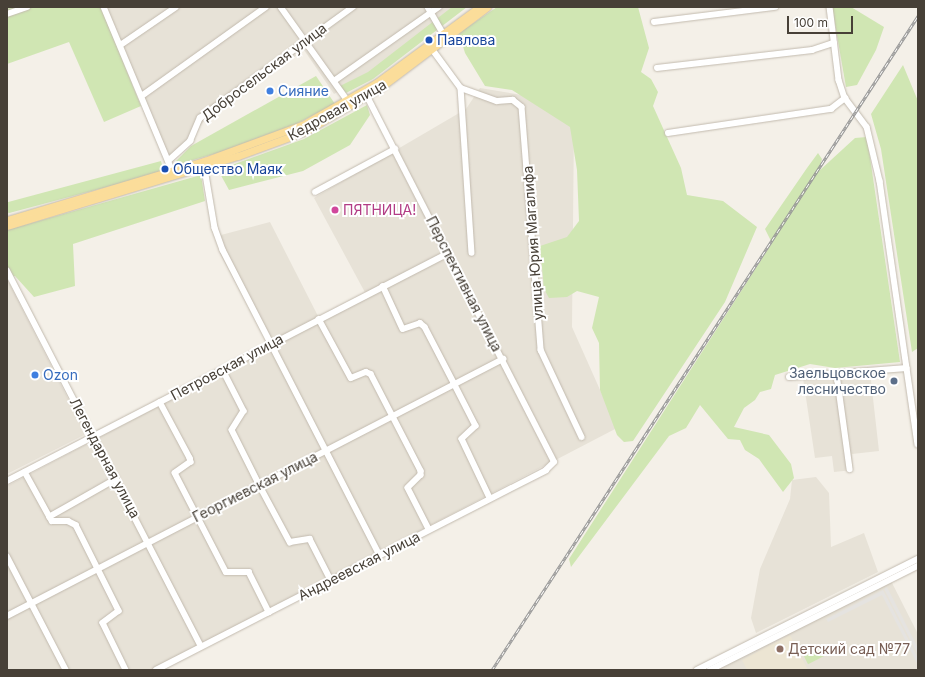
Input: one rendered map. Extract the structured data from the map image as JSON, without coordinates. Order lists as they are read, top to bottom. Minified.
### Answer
{"streets":{"main road":["Кедровая улица"],"street":["Добросельская улица","улица Юрия Магалифа","Перспективная улица","Петровская улица","Легендарная улица","Георгиевская улица","Андреевская улица"]},"crossings":[["Кедровая улица","Перспективная улица"],["Перспективная улица","Петровская улица"],["Перспективная улица","Георгиевская улица"],["Перспективная улица","Андреевская улица"],["Петровская улица","Легендарная улица"],["Легендарная улица","Георгиевская улица"],["Легендарная улица","Андреевская улица"]],"places":["Павлова","Сияние","Общество Маяк","ПЯТНИЦА!","Ozon","Заельцовское лесничество","Детский сад №77"],"scale_bar":"100 m"}
